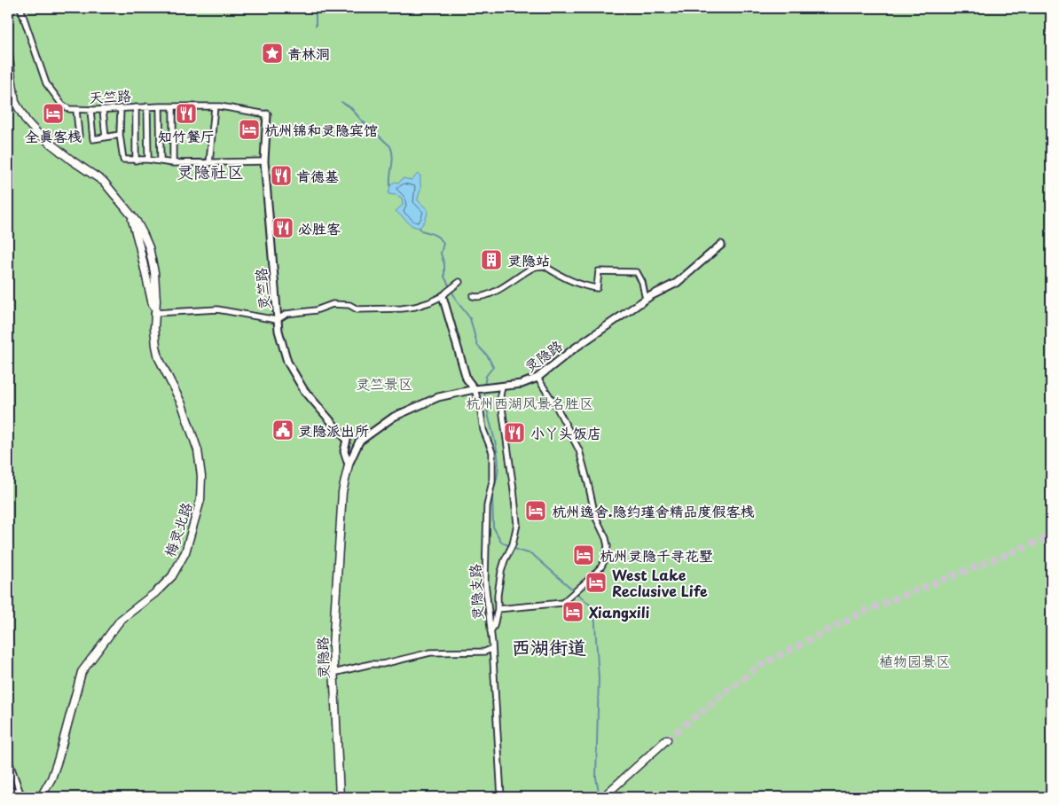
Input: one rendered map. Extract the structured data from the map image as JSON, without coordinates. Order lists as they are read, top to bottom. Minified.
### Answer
{"streets":{"main road":["灵隐路","梅灵北路"],"street":["天竺路","灵竺路","灵隐支路"]},"crossings":[["天竺路","灵竺路"],["灵隐路","灵隐支路"]],"districts":["灵隐社区","西湖街道"],"parks":["灵竺景区","杭州西湖风景名胜区","植物园景区"],"places":{"place":["青林洞"],"hotel":["全真客栈","杭州锦和灵隐宾馆","杭州逸舍.隐约瑾舍精品度假客栈","杭州灵隐千寻花墅","West Lake Reclusive Life","Xiangxili"],"restaurant":["知竹餐厅","肯德基","必胜客","小丫头饭店"],"building":["灵隐站"],"public building":["灵隐派出所"]}}
